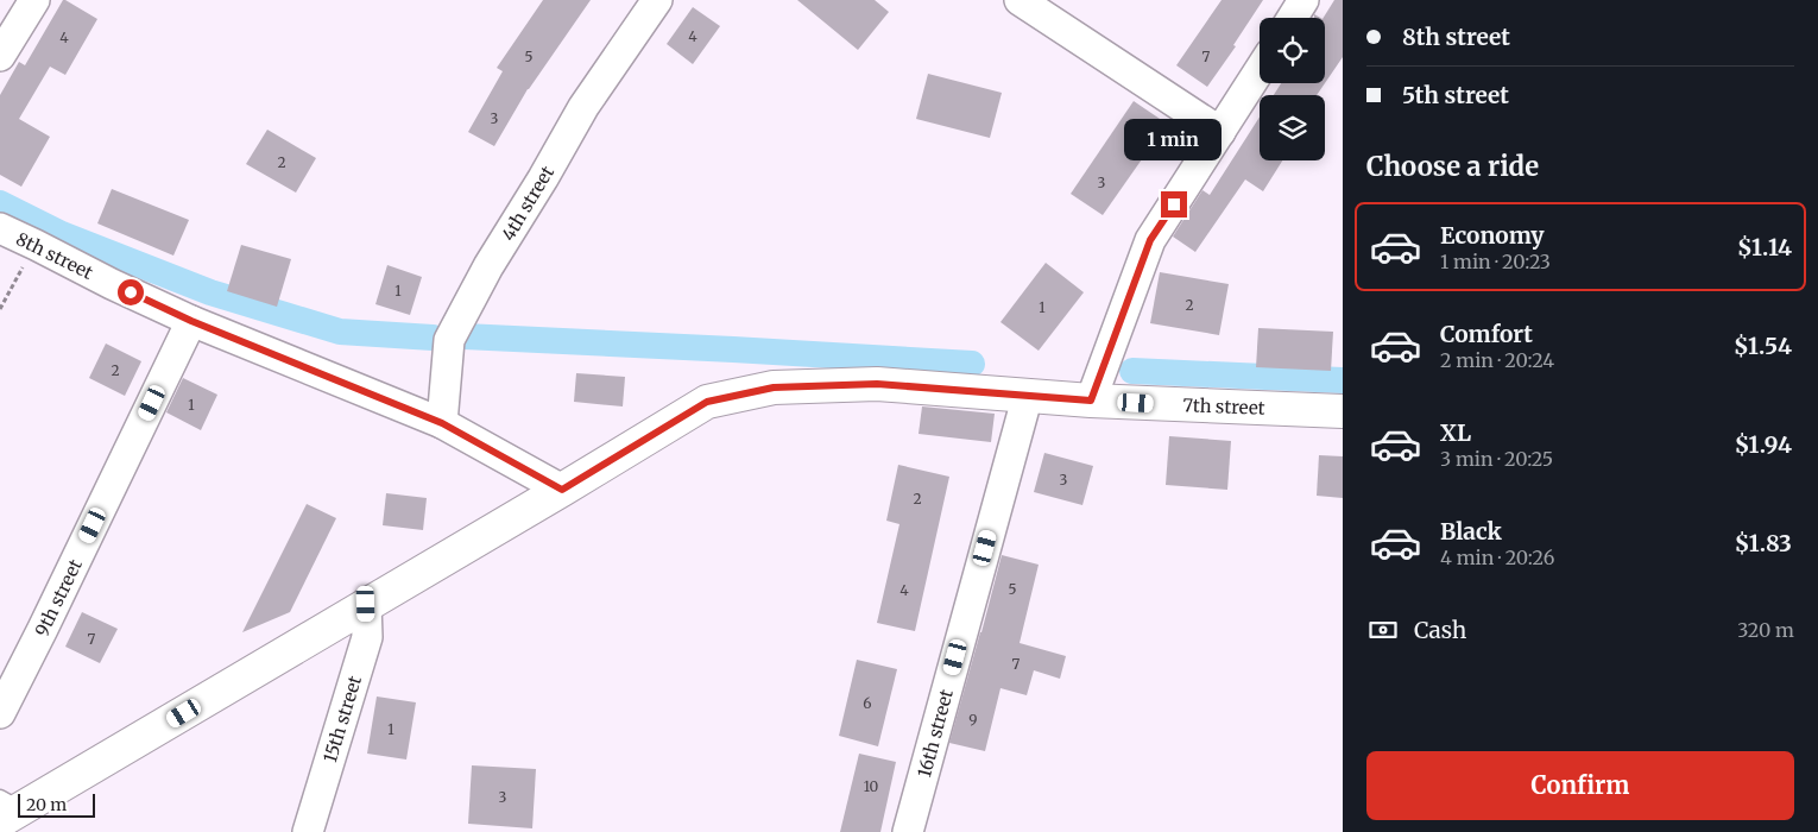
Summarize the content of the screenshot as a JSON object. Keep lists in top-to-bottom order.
{
  "streets": {
    "main road": ["7th street"],
    "street": [
      "4th street",
      "8th street",
      "9th street",
      "15th street",
      "16th street"
    ]
  },
  "crossings": [
    ["4th street", "8th street"],
    ["8th street", "7th street"],
    ["8th street", "9th street"],
    ["7th street", "15th street"],
    ["7th street", "16th street"]
  ],
  "house_numbers": [
    "4",
    "4",
    "5",
    "7",
    "3",
    "2",
    "3",
    "1",
    "2",
    "1",
    "2",
    "1",
    "3",
    "2",
    "5",
    "4",
    "7",
    "7",
    "6",
    "9",
    "1",
    "10",
    "3"
  ],
  "scale_bar": "20 m",
  "page": {
    "banner": ["8th street", "5th street"],
    "bubble": "1 min",
    "heading": "Choose a ride",
    "list": [
      {
        "name": "Economy",
        "note": "1 min · 20:23",
        "value": "$1.14"
      },
      {
        "name": "Comfort",
        "note": "2 min · 20:24",
        "value": "$1.54"
      },
      {
        "name": "XL",
        "note": "3 min · 20:25",
        "value": "$1.94"
      },
      {
        "name": "Black",
        "note": "4 min · 20:26",
        "value": "$1.83"
      }
    ],
    "pay": ["Cash", "320 m"],
    "buttons": "Confirm",
    "scale": "20 m"
  }
}
